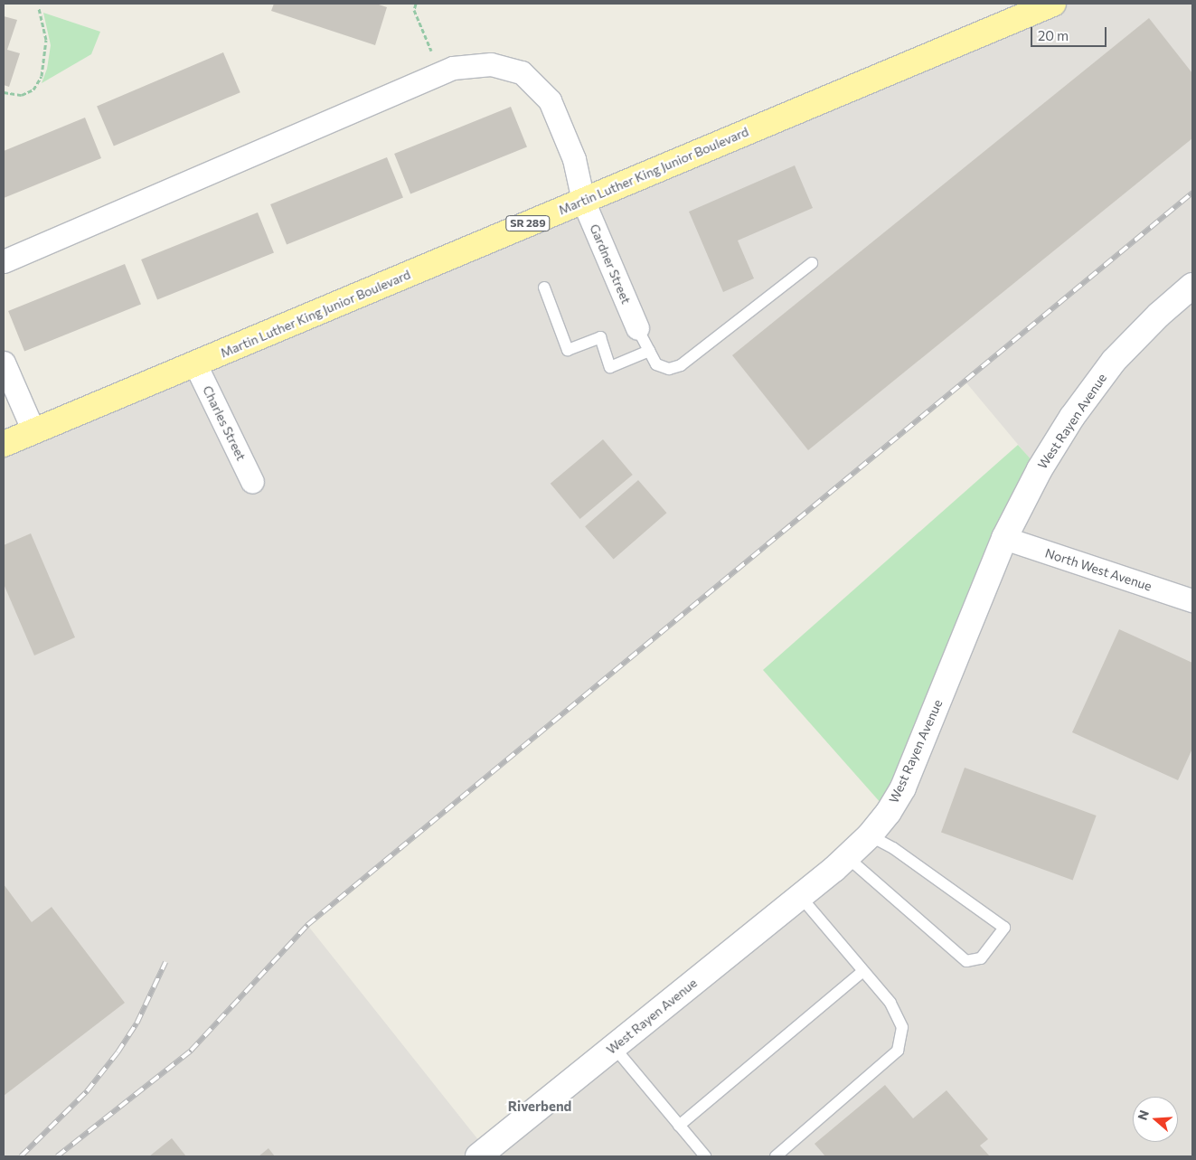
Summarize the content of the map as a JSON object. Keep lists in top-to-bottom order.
{
  "streets": {
    "main road": ["Martin Luther King Junior Boulevard", "SR 289"],
    "street": [
      "Gardner Street",
      "West Rayen Avenue",
      "Charles Street",
      "North West Avenue"
    ]
  },
  "crossings": [
    ["Martin Luther King Junior Boulevard", "Gardner Street"],
    ["Martin Luther King Junior Boulevard", "Charles Street"],
    ["West Rayen Avenue", "North West Avenue"]
  ],
  "districts": ["Riverbend"],
  "scale_bar": "20 m",
  "north": "left"
}
